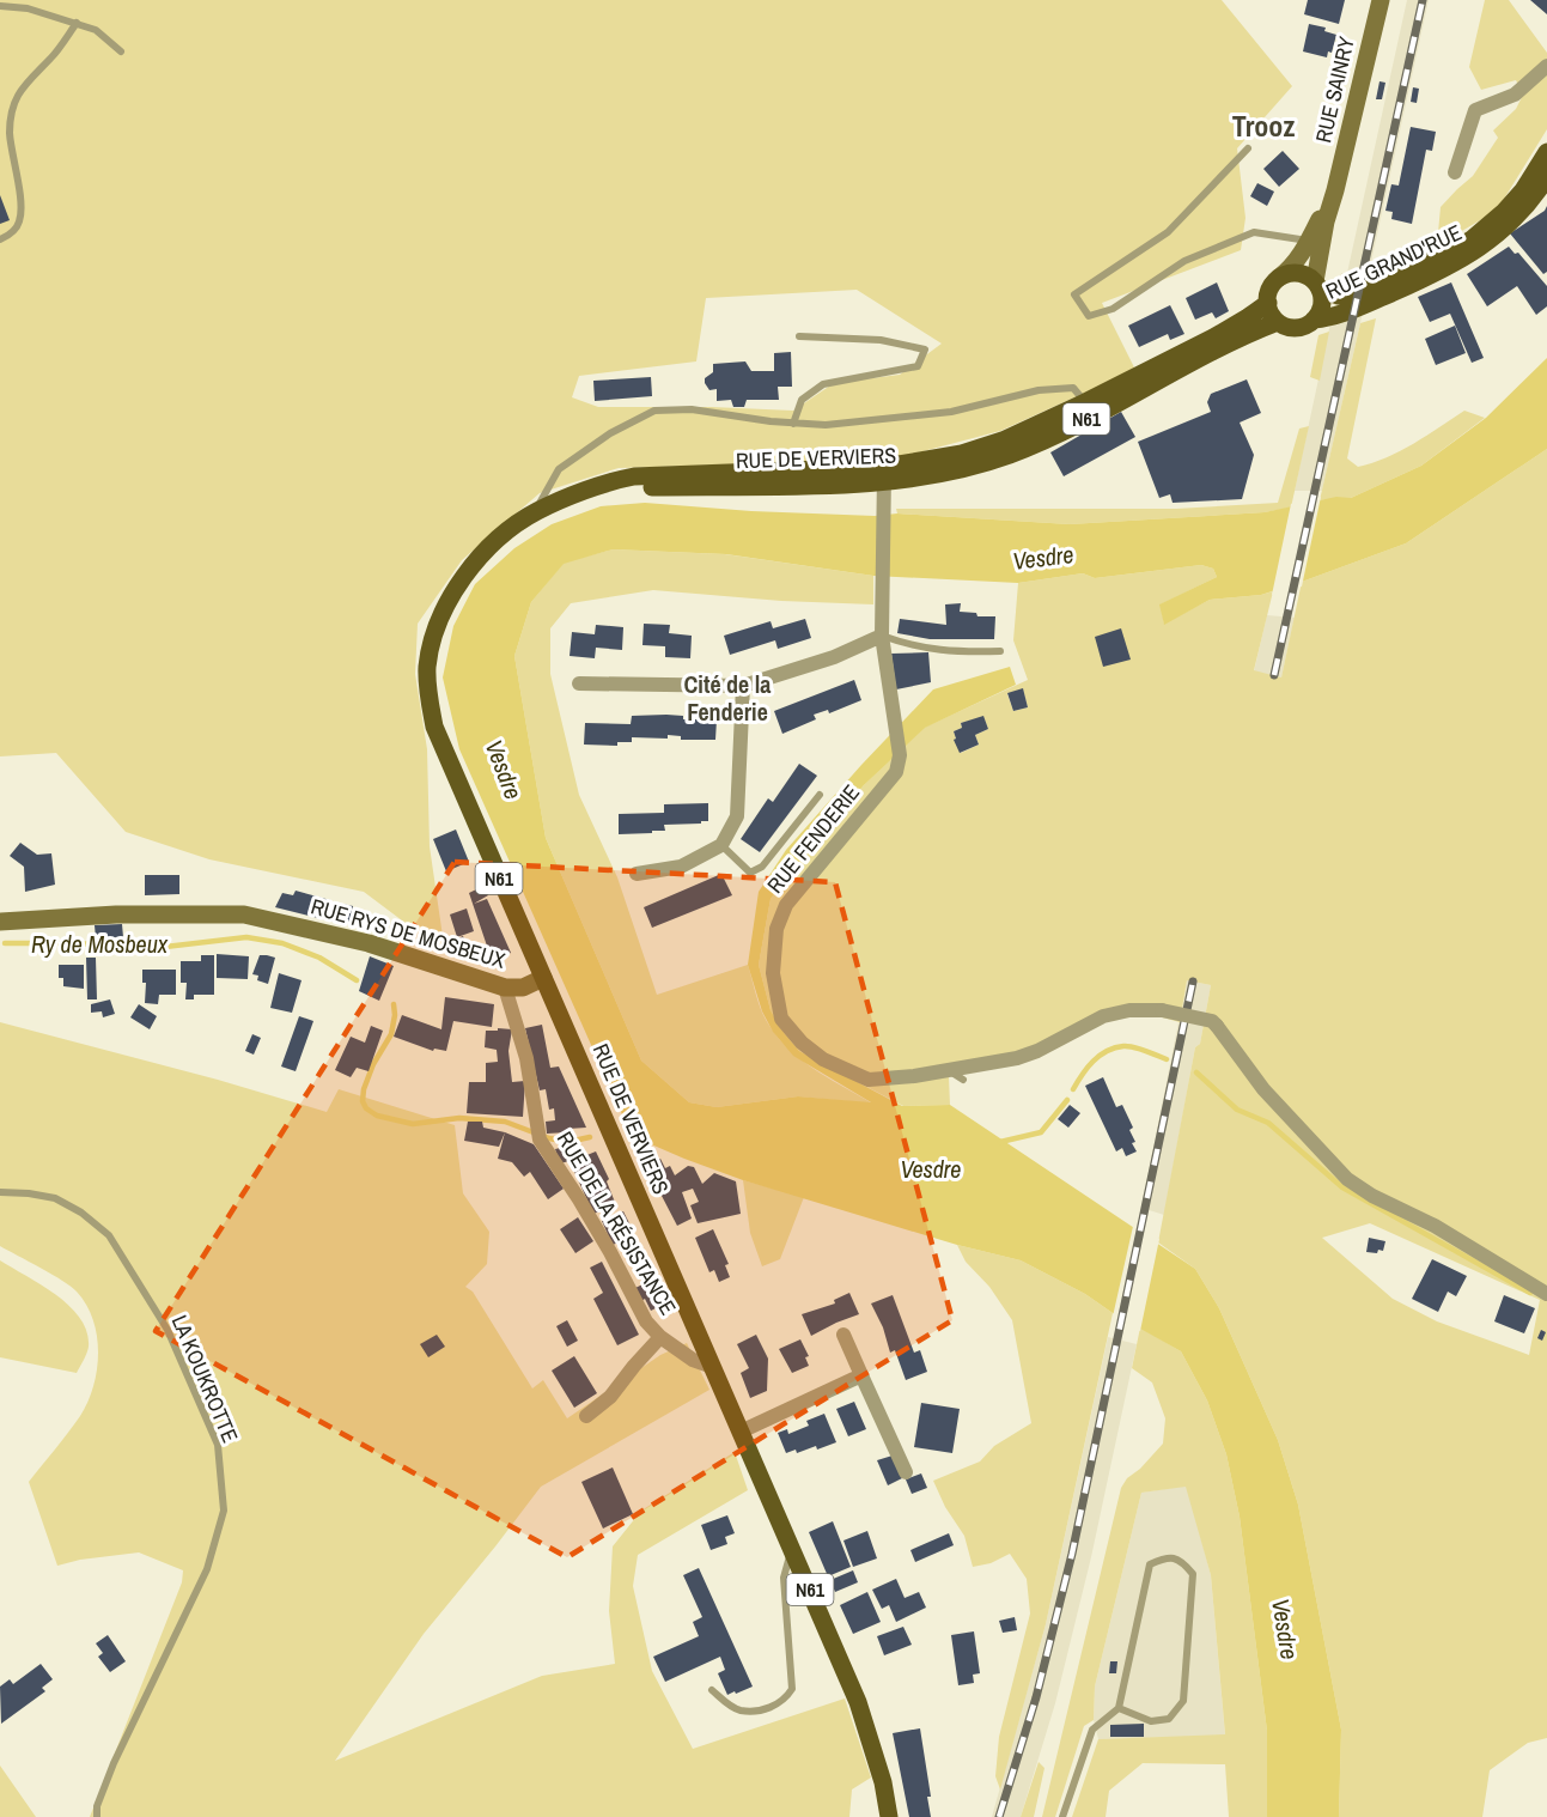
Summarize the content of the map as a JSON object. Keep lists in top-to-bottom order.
{
  "streets": {
    "main road": [
      "RUE SAINRY",
      "RUE GRAND'RUE",
      "N61",
      "RUE DE VERVIERS",
      "RUE RYS DE MOSBEUX"
    ],
    "street": ["RUE FENDERIE", "RUE DE LA RÉSISTANCE"],
    "lane": ["LA KOUKROTTE"]
  },
  "crossings": [
    ["RUE SAINRY", "RUE GRAND'RUE"],
    ["RUE SAINRY", "RUE DE VERVIERS"],
    ["RUE GRAND'RUE", "RUE DE VERVIERS"],
    ["RUE DE VERVIERS", "RUE FENDERIE"],
    ["RUE DE VERVIERS", "RUE RYS DE MOSBEUX"],
    ["RUE DE VERVIERS", "RUE DE LA RÉSISTANCE"],
    ["RUE RYS DE MOSBEUX", "RUE DE LA RÉSISTANCE"]
  ],
  "districts": ["Trooz", "Cité de la Fenderie"],
  "water": ["Vesdre", "Ry de Mosbeux"]
}
